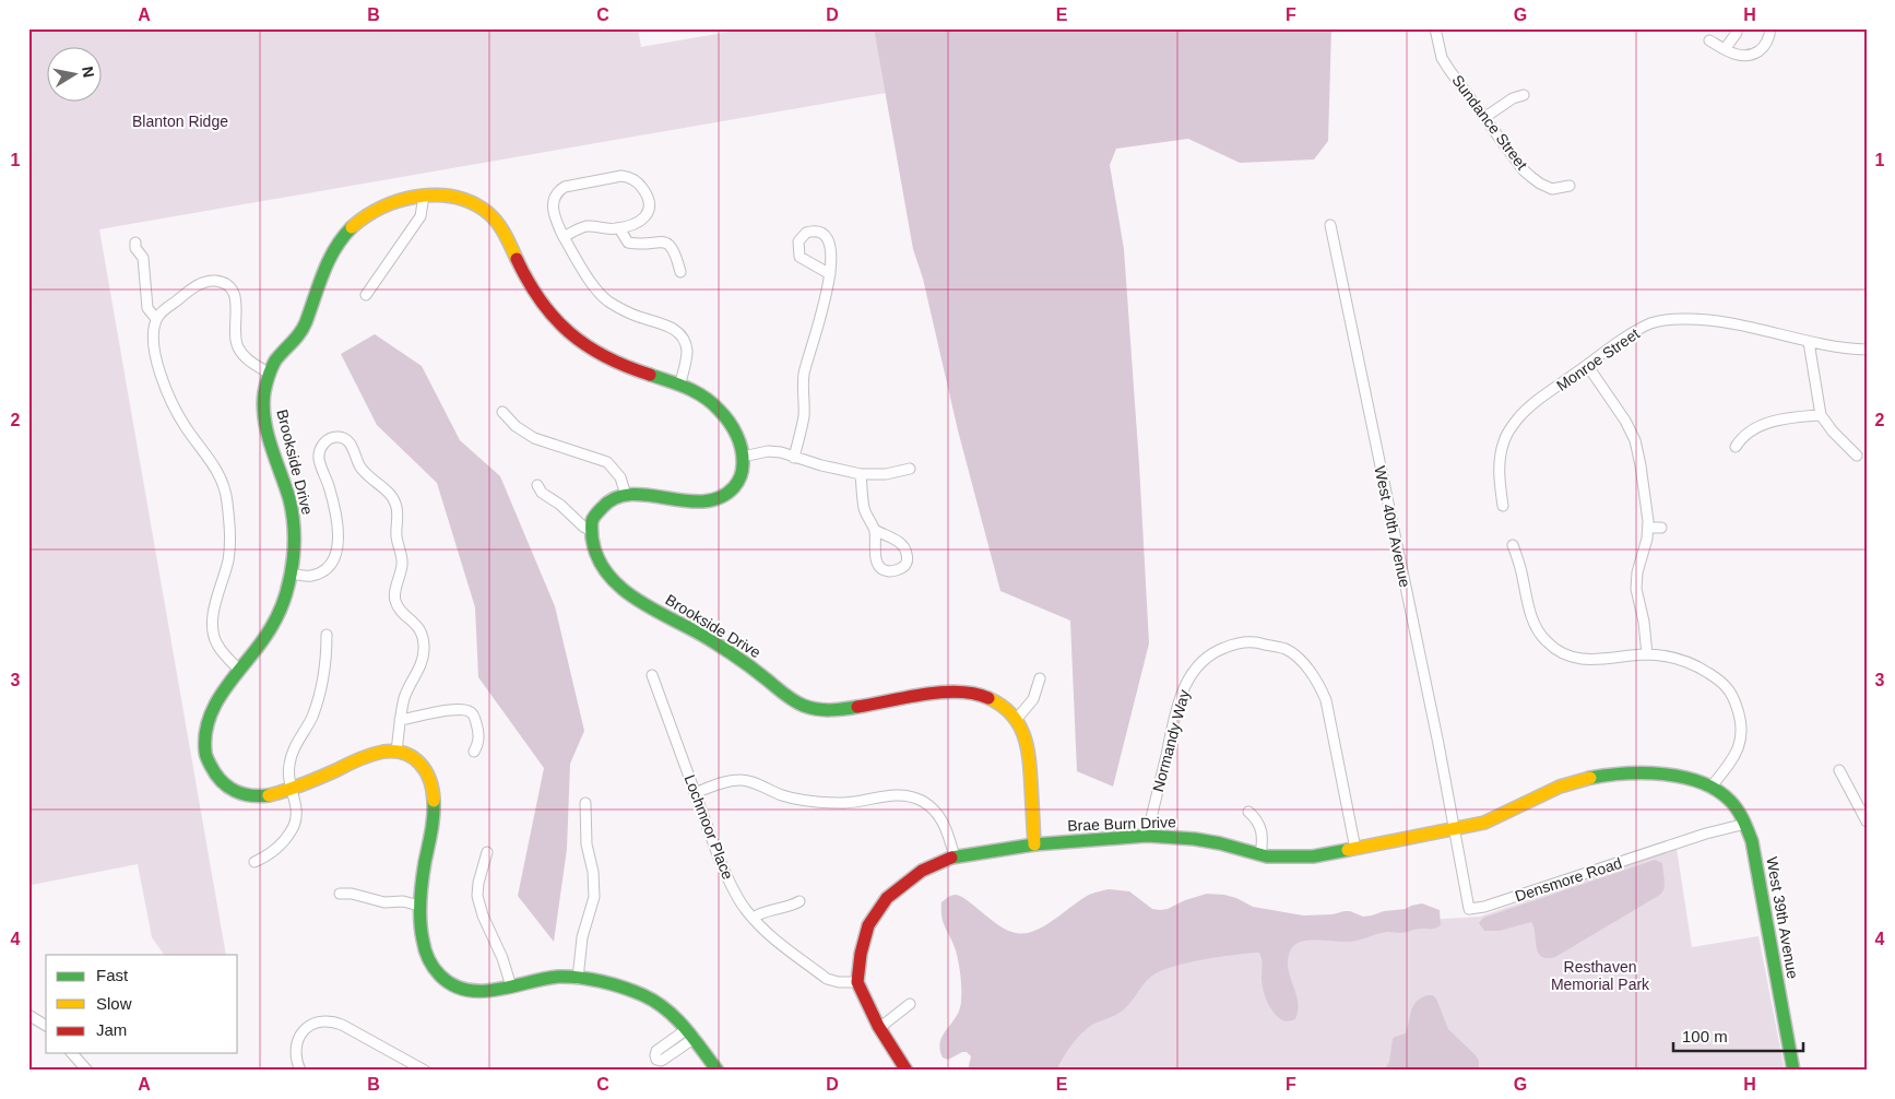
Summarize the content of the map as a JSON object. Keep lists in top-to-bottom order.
{
  "streets": {
    "street": [
      "Sundance Street",
      "Monroe Street",
      "Brookside Drive",
      "West 40th Avenue",
      "Normandy Way",
      "Brae Burn Drive",
      "Lochmoor Place",
      "Densmore Road",
      "West 39th Avenue"
    ]
  },
  "crossings": [
    ["Brookside Drive", "Brae Burn Drive"],
    ["West 40th Avenue", "Brae Burn Drive"],
    ["West 40th Avenue", "Densmore Road"],
    ["Normandy Way", "Brae Burn Drive"],
    ["Brae Burn Drive", "Lochmoor Place"],
    ["Brae Burn Drive", "Densmore Road"],
    ["Brae Burn Drive", "West 39th Avenue"],
    ["Densmore Road", "West 39th Avenue"]
  ],
  "parks": ["Blanton Ridge", "Resthaven Memorial Park"],
  "legend": ["Fast", "Slow", "Jam"],
  "scale_bar": "100 m",
  "north": "right",
  "grid": {
    "columns": [
      "A",
      "B",
      "C",
      "D",
      "E",
      "F",
      "G",
      "H"
    ],
    "rows": [
      "1",
      "2",
      "3",
      "4"
    ]
  }
}
